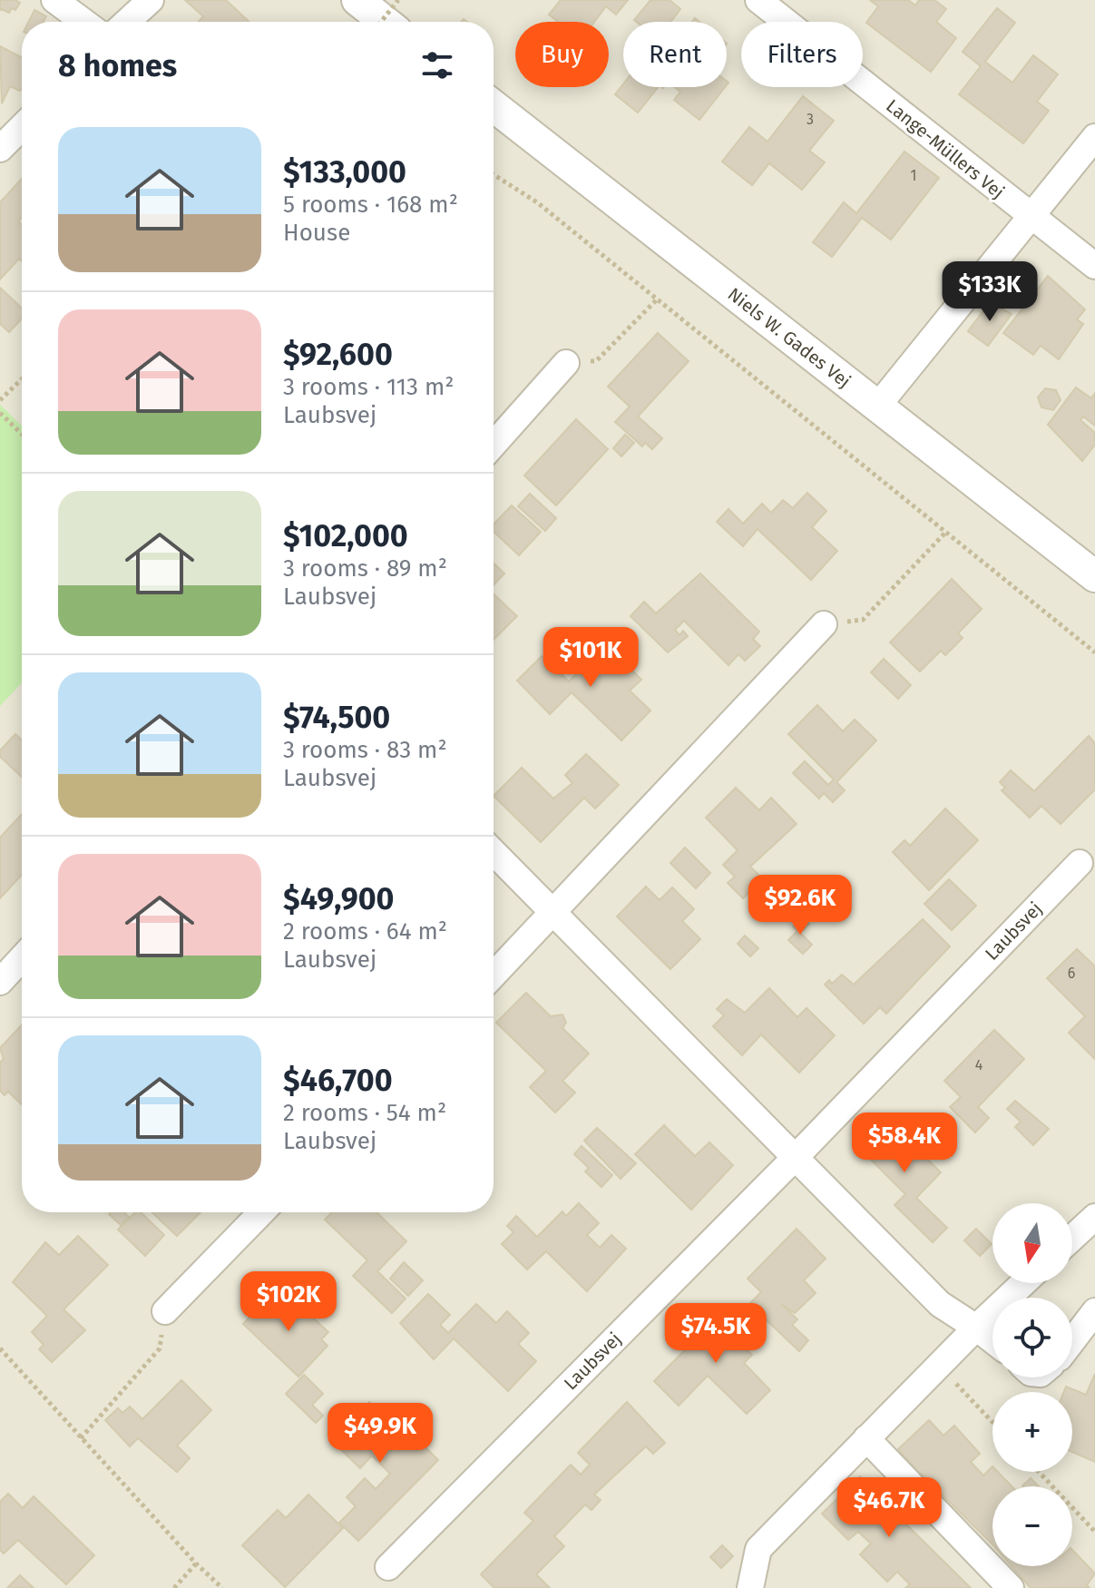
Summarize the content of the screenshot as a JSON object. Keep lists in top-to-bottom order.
{
  "streets": {
    "street": ["Lange-Müllers Vej", "Niels W. Gades Vej", "Laubsvej"]
  },
  "house_numbers": [
    "3",
    "1",
    "6",
    "4"
  ],
  "north": "bottom",
  "page": {
    "chip": ["Buy", "Rent", "Filters"],
    "heading": "8 homes",
    "list": [
      {
        "name": "$133,000",
        "note": "5 rooms · 168 m² · House"
      },
      {
        "name": "$92,600",
        "note": "3 rooms · 113 m² · Laubsvej"
      },
      {
        "name": "$102,000",
        "note": "3 rooms · 89 m² · Laubsvej"
      },
      {
        "name": "$74,500",
        "note": "3 rooms · 83 m² · Laubsvej"
      },
      {
        "name": "$49,900",
        "note": "2 rooms · 64 m² · Laubsvej"
      },
      {
        "name": "$46,700",
        "note": "2 rooms · 54 m² · Laubsvej"
      }
    ],
    "price": [
      "$133K",
      "$101K",
      "$92.6K",
      "$58.4K",
      "$102K",
      "$74.5K",
      "$49.9K",
      "$46.7K"
    ],
    "map_buttons": ["+", "−"]
  }
}
